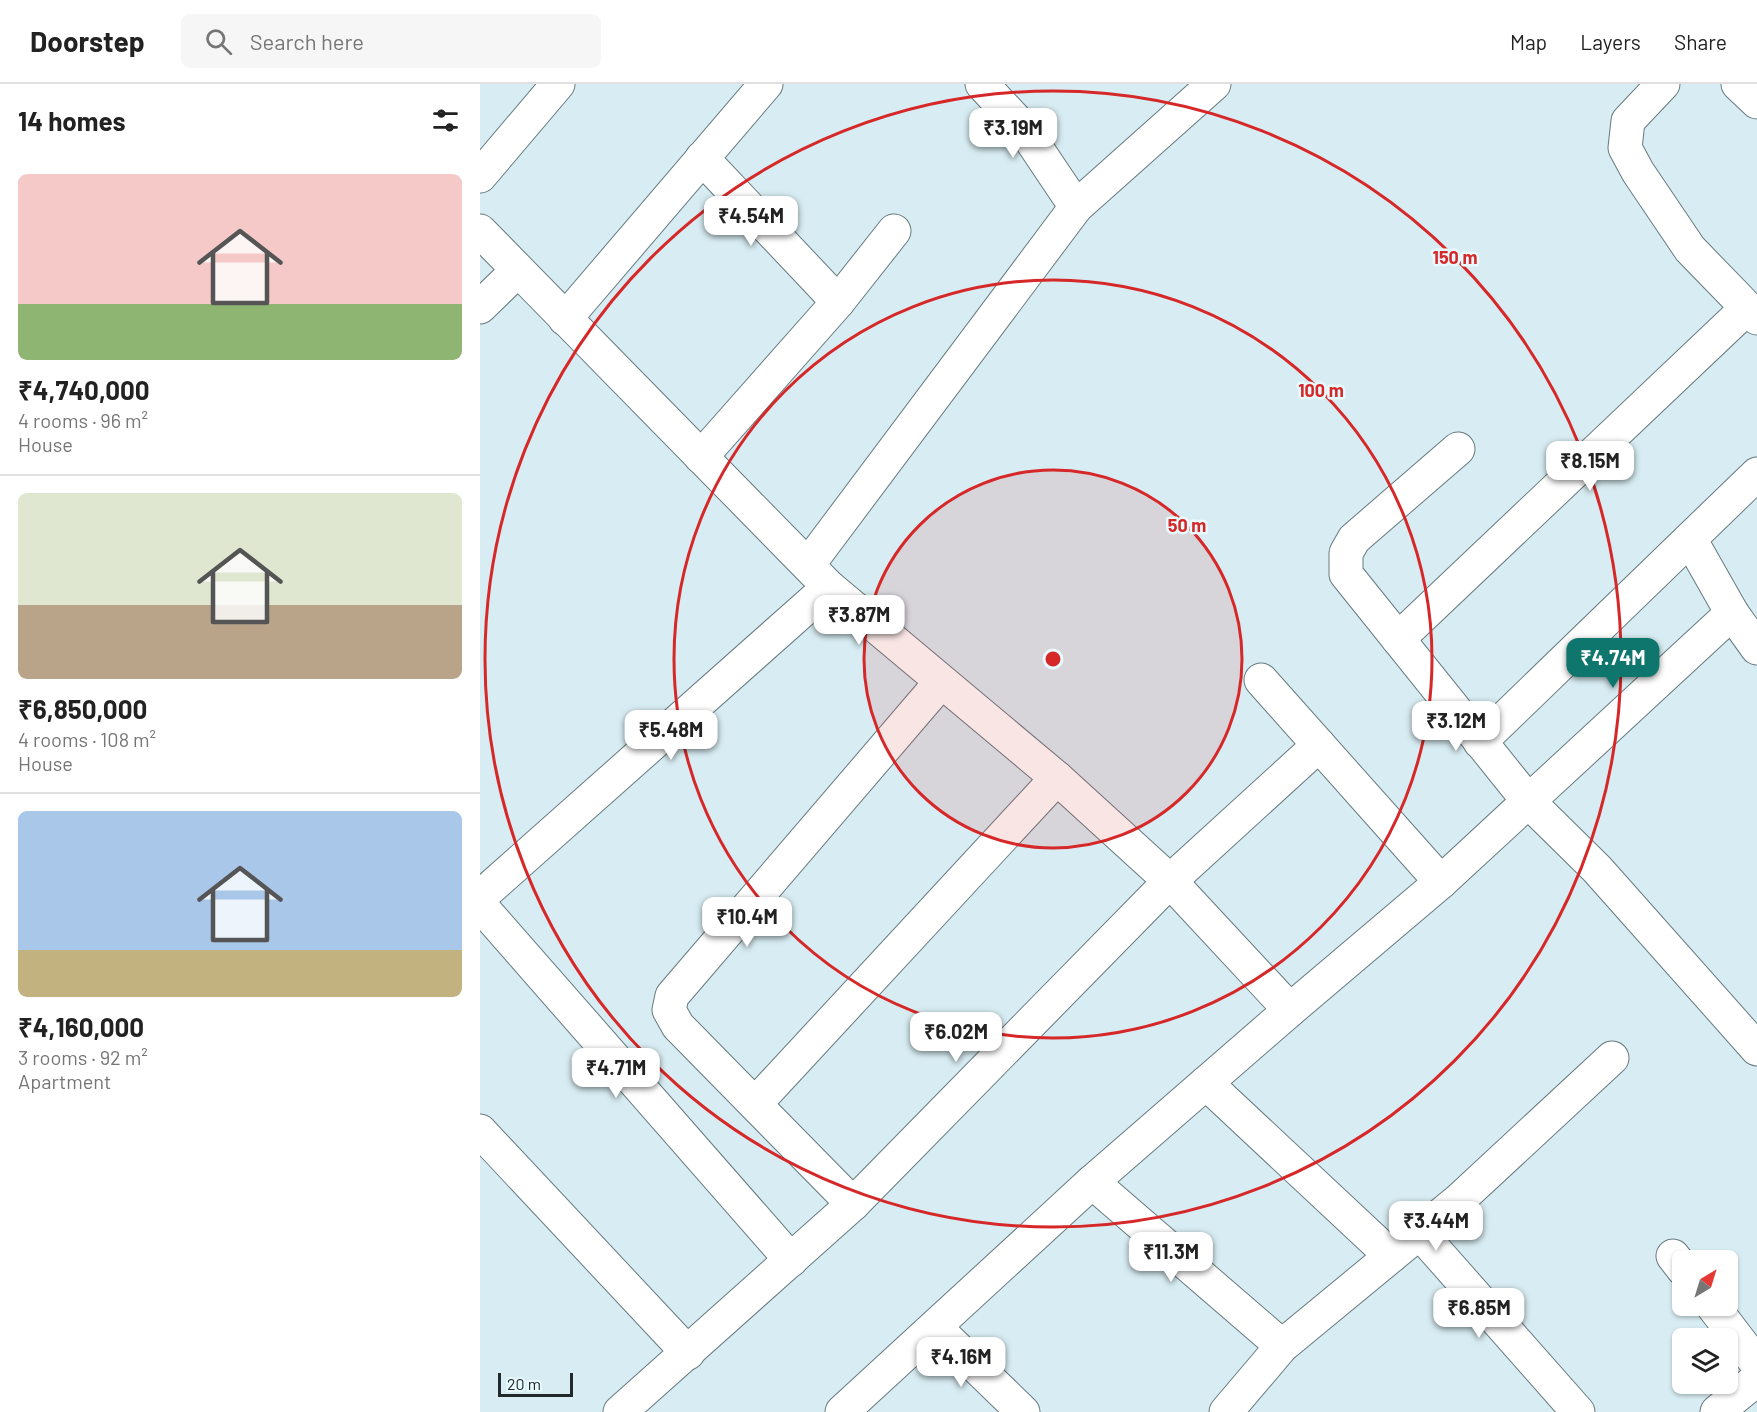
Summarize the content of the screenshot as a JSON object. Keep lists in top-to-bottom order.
{
  "scale_bar": "20 m",
  "north": "top right",
  "page": {
    "header": "Doorstep",
    "search": "Search here",
    "nav": ["Map", "Layers", "Share"],
    "heading": "14 homes",
    "price": [
      "₹3.19M",
      "₹4.54M",
      "₹8.15M",
      "₹3.87M",
      "₹4.74M",
      "₹3.12M",
      "₹5.48M",
      "₹10.4M",
      "₹6.02M",
      "₹4.71M",
      "₹3.44M",
      "₹11.3M",
      "₹6.85M",
      "₹4.16M"
    ],
    "list": [
      {
        "name": "₹4,740,000",
        "note": "4 rooms · 96 m² · House"
      },
      {
        "name": "₹6,850,000",
        "note": "4 rooms · 108 m² · House"
      },
      {
        "name": "₹4,160,000",
        "note": "3 rooms · 92 m² · Apartment"
      }
    ],
    "scale": "20 m"
  },
  "rings": ["150 m", "100 m", "50 m"]
}
